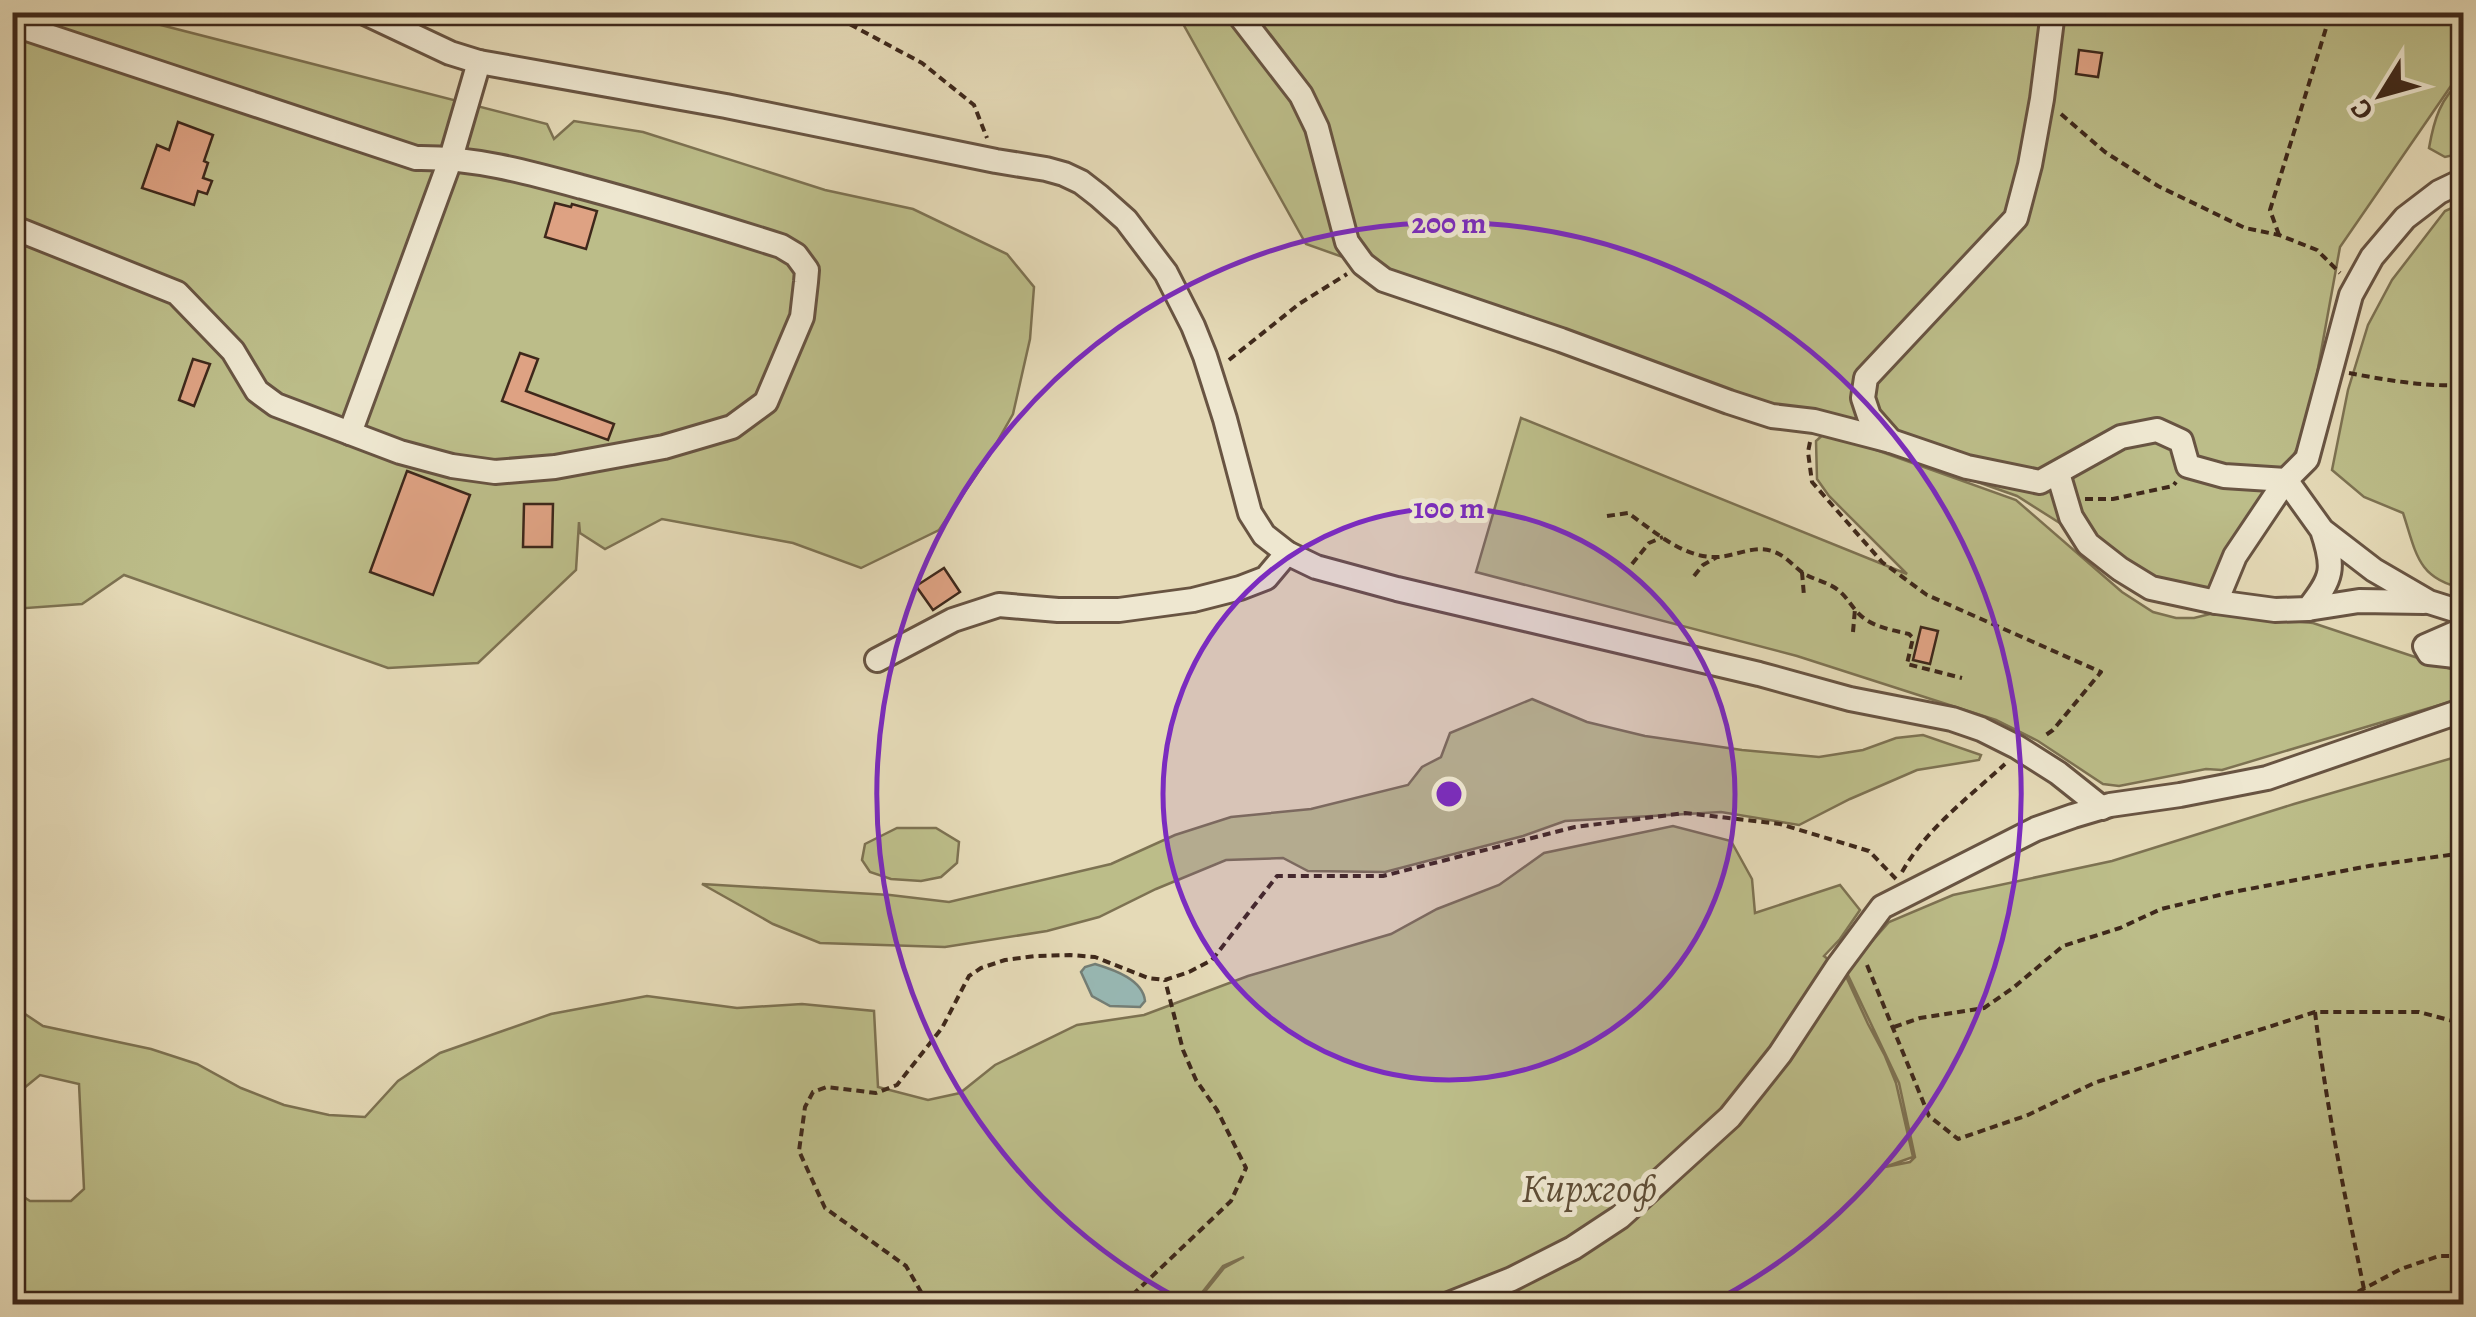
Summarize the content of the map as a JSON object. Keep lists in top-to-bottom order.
{
  "parks": ["Кирхгоф"],
  "north": "bottom left",
  "rings": ["200 m", "100 m"]
}
